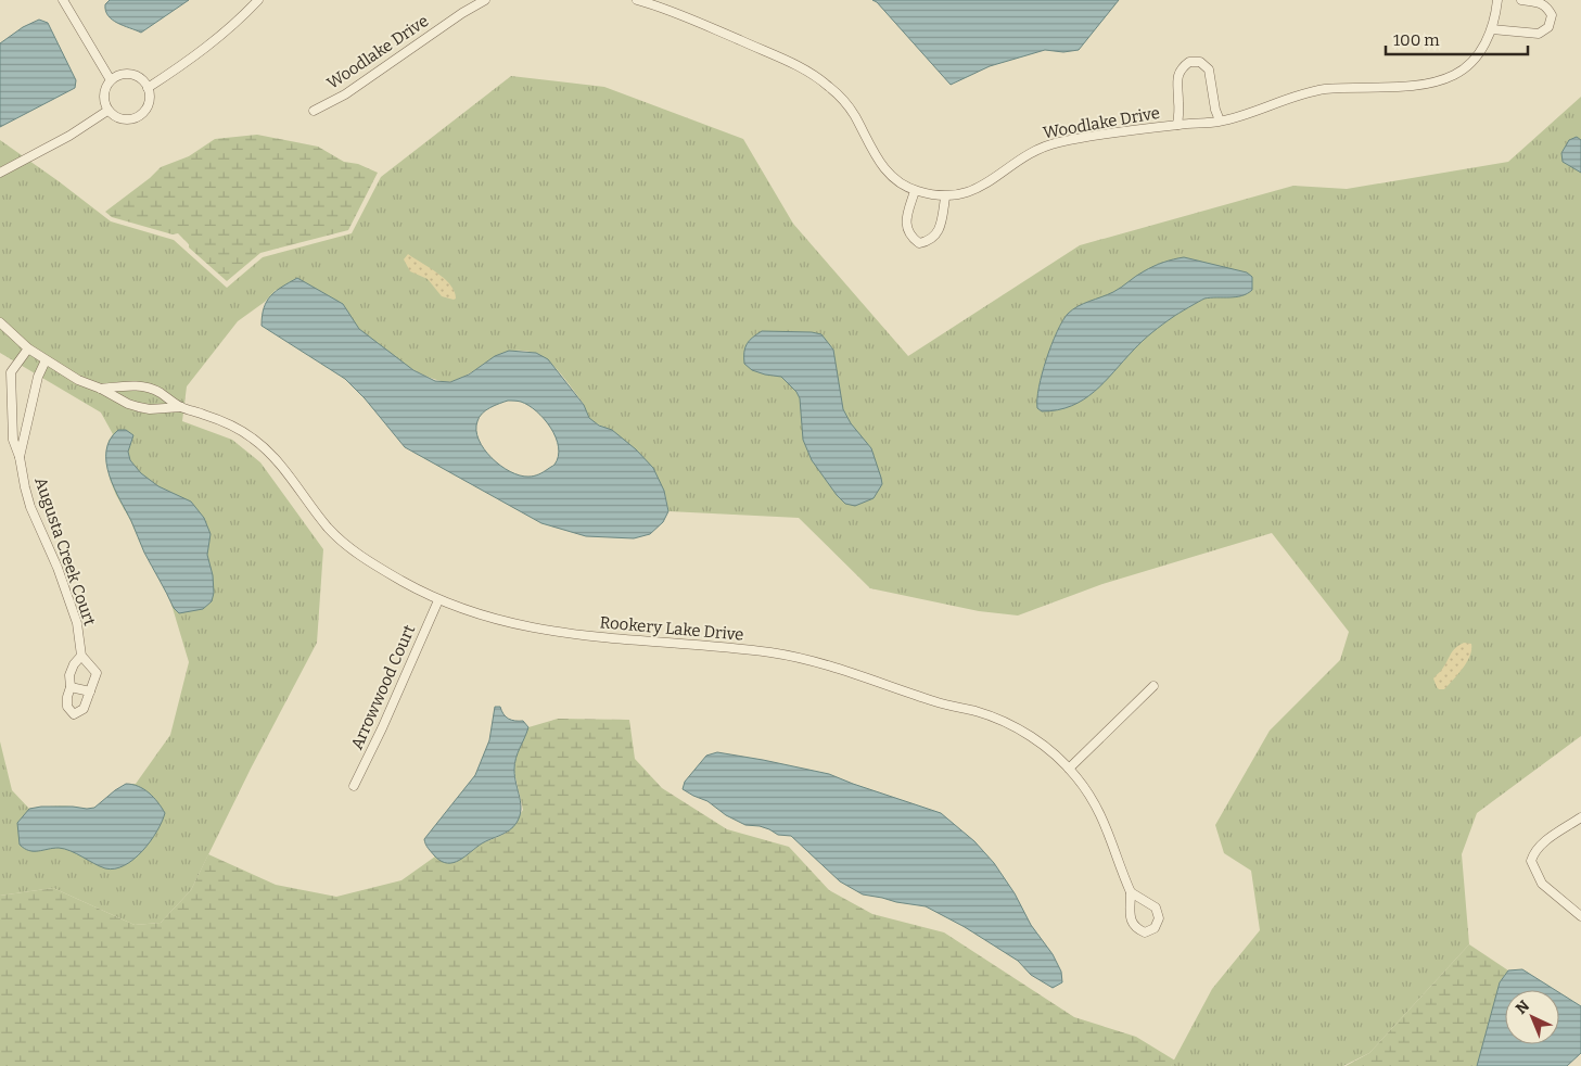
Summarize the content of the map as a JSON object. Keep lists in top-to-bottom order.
{
  "streets": {
    "street": [
      "Woodlake Drive",
      "Augusta Creek Court",
      "Rookery Lake Drive",
      "Arrowwood Court"
    ]
  },
  "crossings": [
    ["Augusta Creek Court", "Rookery Lake Drive"],
    ["Rookery Lake Drive", "Arrowwood Court"]
  ],
  "scale_bar": "100 m",
  "north": "top left"
}
